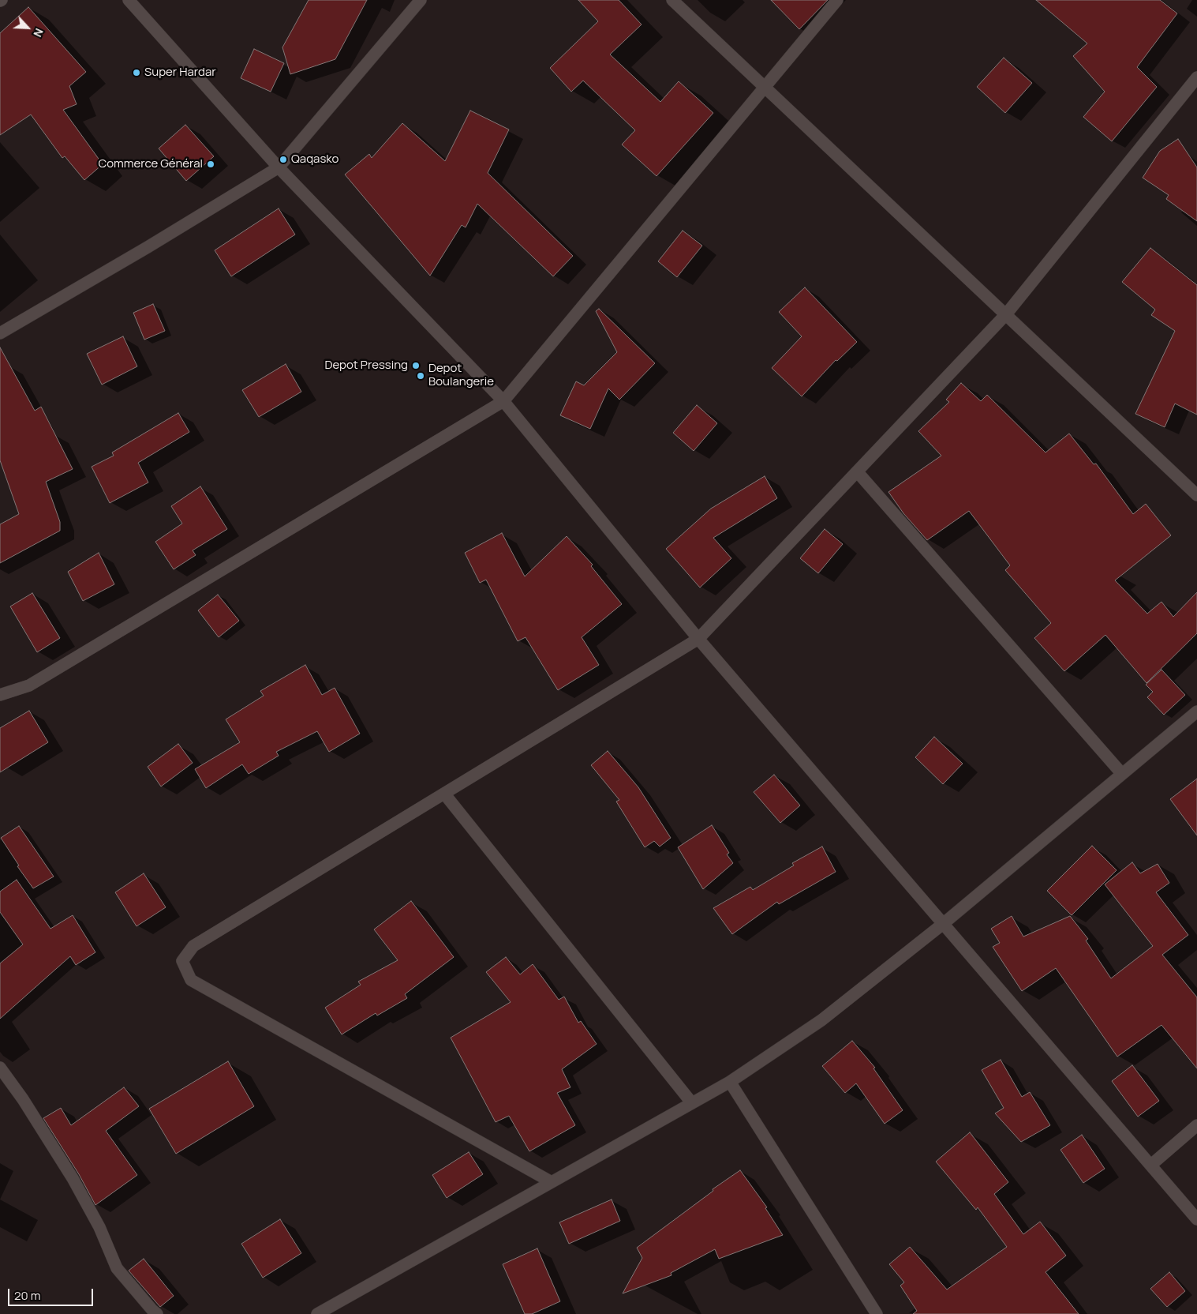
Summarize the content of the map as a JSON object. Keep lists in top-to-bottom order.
{
  "places": [
    "Super Hardar",
    "Qaqasko",
    "Commerce Général",
    "Depot Pressing",
    "Depot Boulangerie"
  ],
  "scale_bar": "20 m",
  "north": "bottom right"
}
